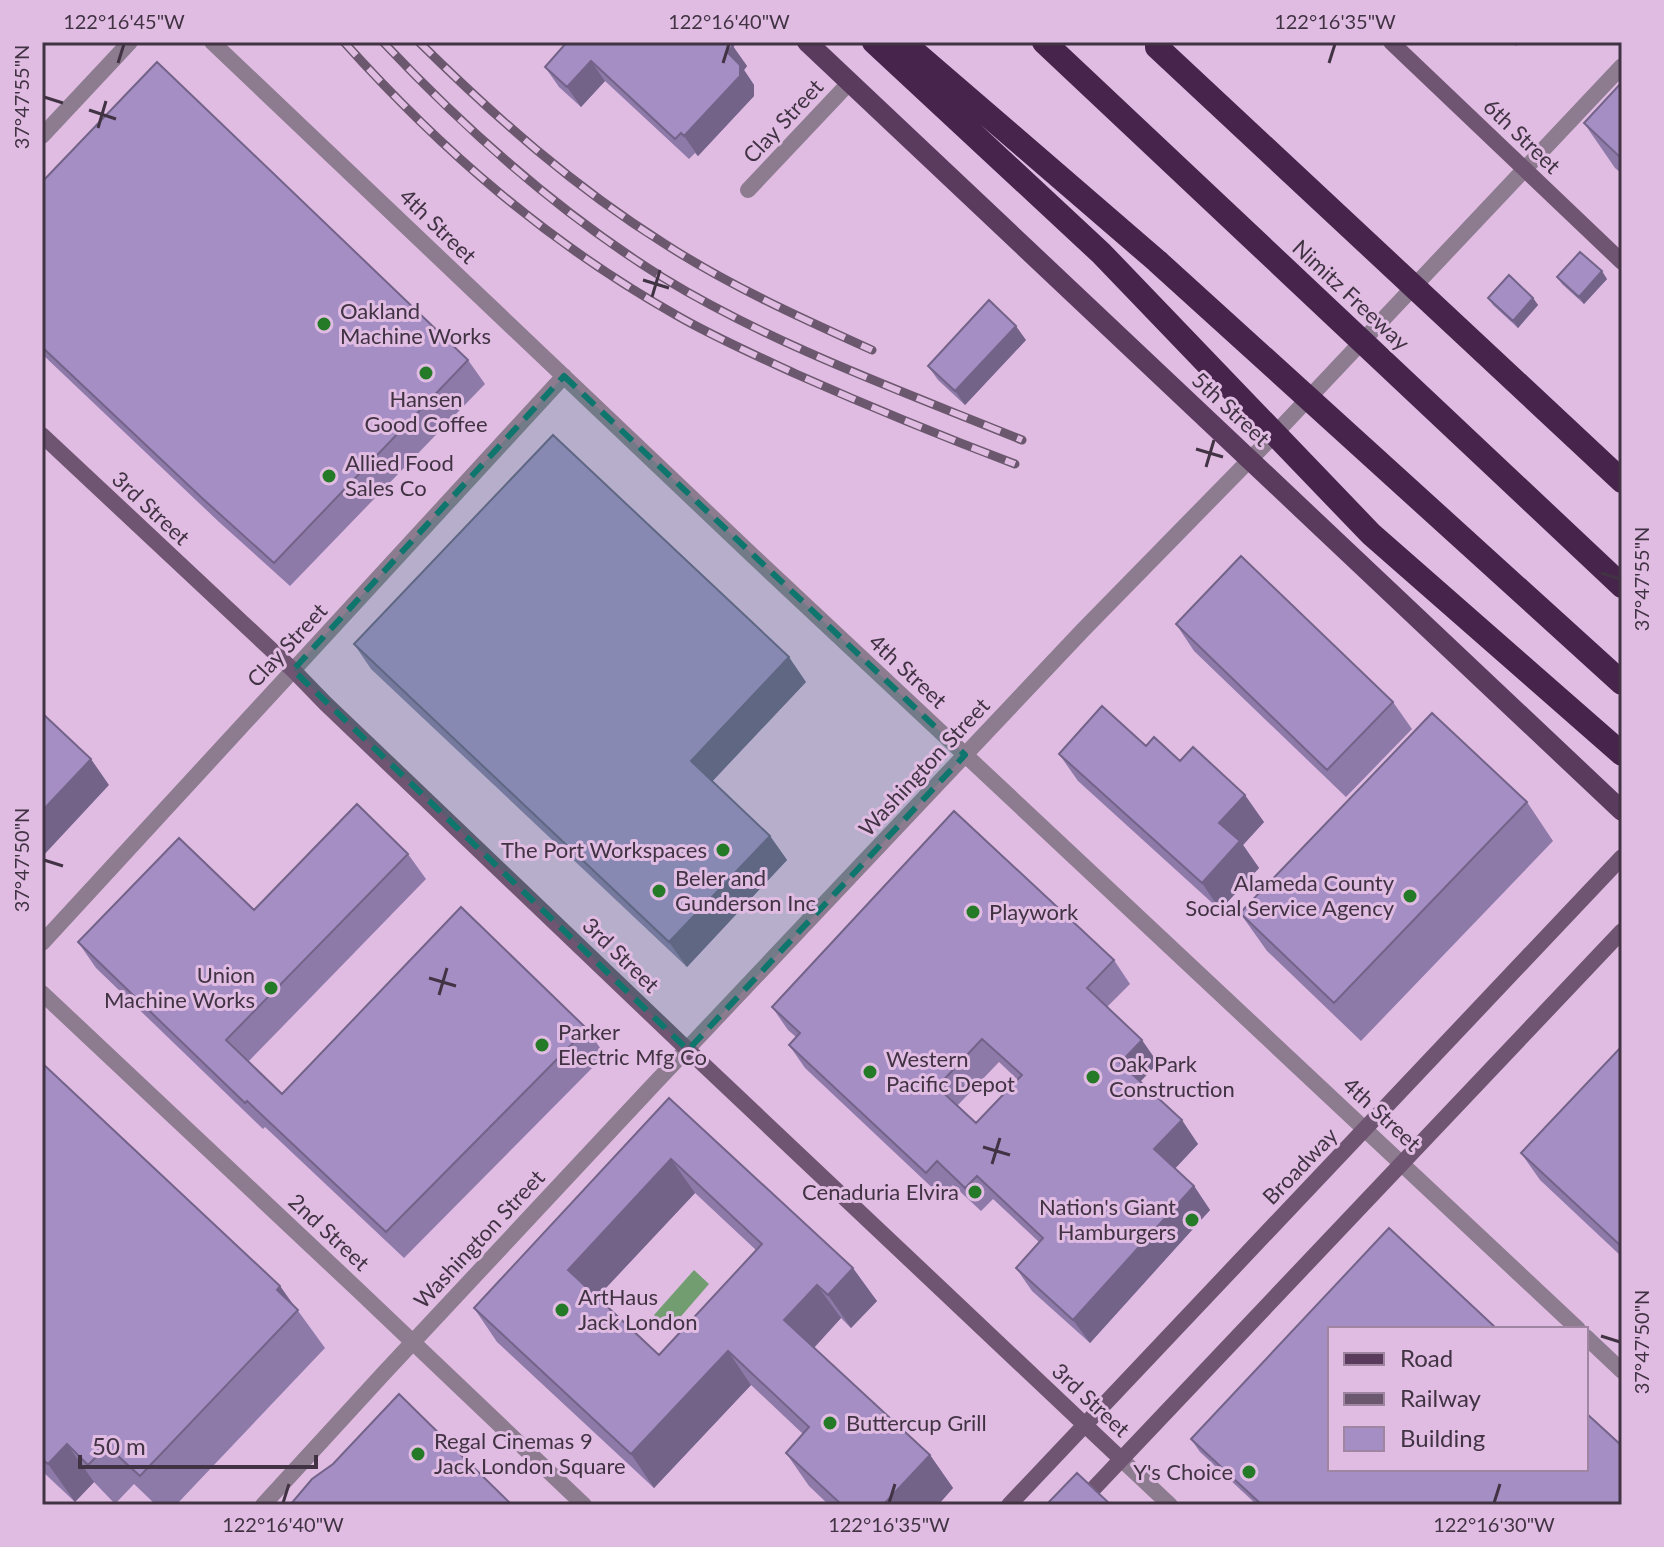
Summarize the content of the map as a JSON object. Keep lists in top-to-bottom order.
{
  "streets": {
    "highway": ["Nimitz Freeway"],
    "main road": ["5th Street"],
    "street": [
      "Clay Street",
      "6th Street",
      "4th Street",
      "3rd Street",
      "Washington Street",
      "Broadway",
      "2nd Street"
    ]
  },
  "crossings": [
    ["Clay Street", "4th Street"],
    ["Clay Street", "5th Street"],
    ["Clay Street", "3rd Street"],
    ["6th Street", "Washington Street"],
    ["4th Street", "Washington Street"],
    ["4th Street", "Broadway"],
    ["5th Street", "Washington Street"],
    ["3rd Street", "Washington Street"],
    ["3rd Street", "Broadway"],
    ["Washington Street", "2nd Street"]
  ],
  "places": [
    "Oakland Machine Works",
    "Hansen Good Coffee",
    "Allied Food Sales Co",
    "The Port Workspaces",
    "Beler and Gunderson Inc",
    "Alameda County Social Service Agency",
    "Playwork",
    "Union Machine Works",
    "Parker Electric Mfg Co",
    "Western Pacific Depot",
    "Oak Park Construction",
    "Cenaduria Elvira",
    "Nation's Giant Hamburgers",
    "ArtHaus Jack London",
    "Buttercup Grill",
    "Regal Cinemas 9 Jack London Square",
    "Y's Choice"
  ],
  "legend": ["Road", "Railway", "Building"],
  "scale_bar": "50 m",
  "coordinates": [
    "122°16'45\"W",
    "122°16'40\"W",
    "122°16'35\"W",
    "37°47'55\"N",
    "37°47'50\"N",
    "122°16'30\"W"
  ]
}
